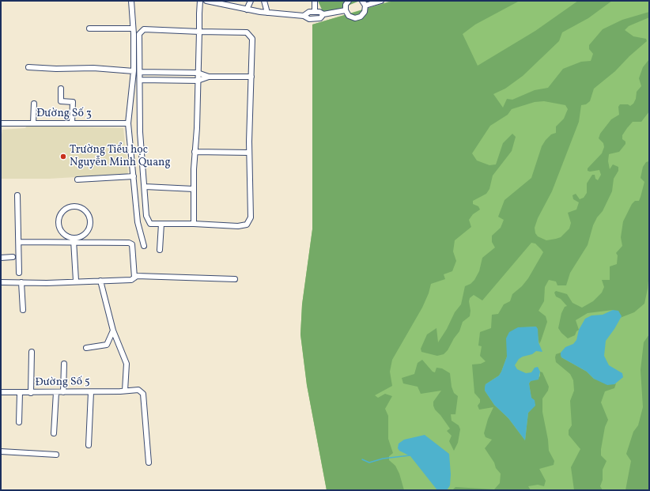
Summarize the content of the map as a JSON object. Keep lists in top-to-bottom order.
{
  "streets": {
    "street": ["Đường Số 3", "Đường Số 5"]
  },
  "places": ["Trường Tiểu học Nguyễn Minh Quang"]
}
